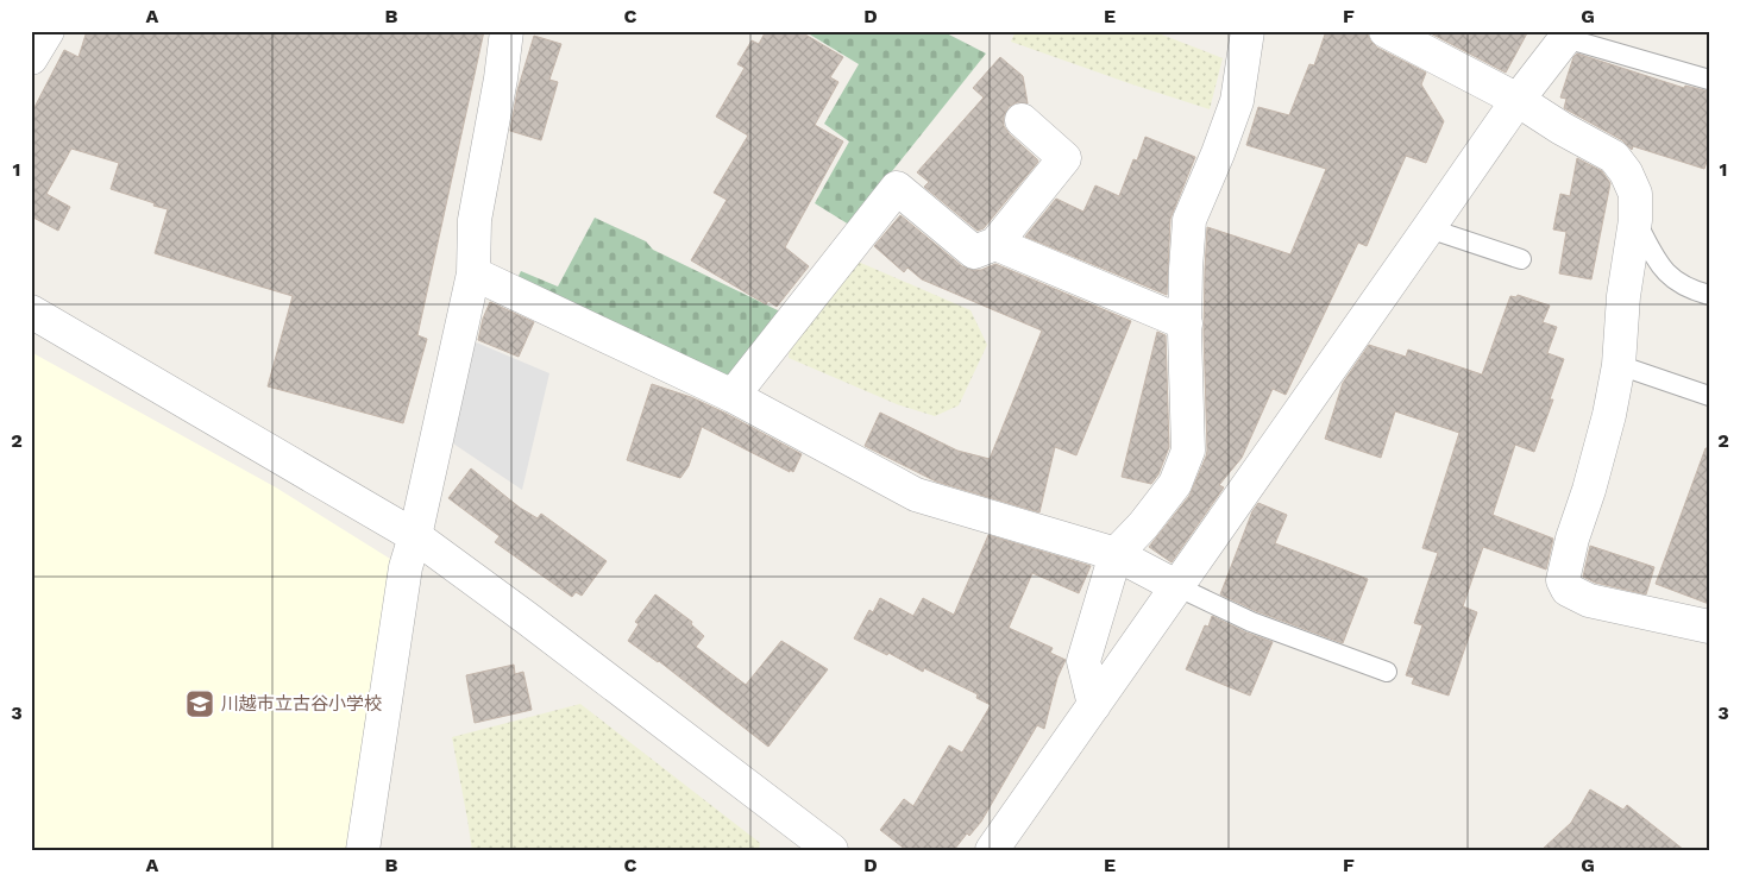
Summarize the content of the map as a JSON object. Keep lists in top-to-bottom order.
{
  "places": {
    "school or university": ["川越市立古谷小学校"]
  },
  "grid": {
    "columns": [
      "A",
      "B",
      "C",
      "D",
      "E",
      "F",
      "G"
    ],
    "rows": ["1", "2", "3"]
  }
}
